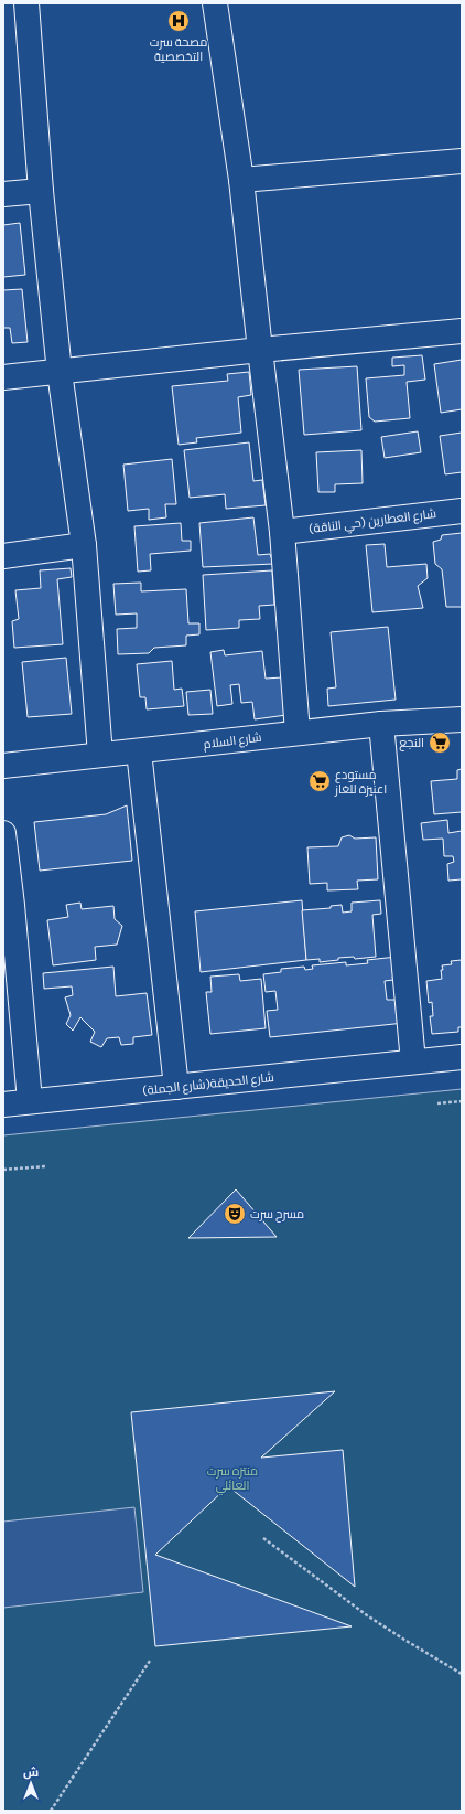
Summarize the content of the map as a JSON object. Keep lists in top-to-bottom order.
{
  "streets": {
    "street": ["شارع العطارين (حي الناقة)", "شارع السلام", "شارع الحديقة(شارع الجملة)"]
  },
  "parks": ["منتزه سرت العائلي"],
  "places": {
    "hospital": ["مصحة سرت التخصصية"],
    "supermarket": ["النجع", "مستودع اعنيزة للغاز"],
    "theatre": ["مسرح سرت"]
  },
  "north": "top"
}
